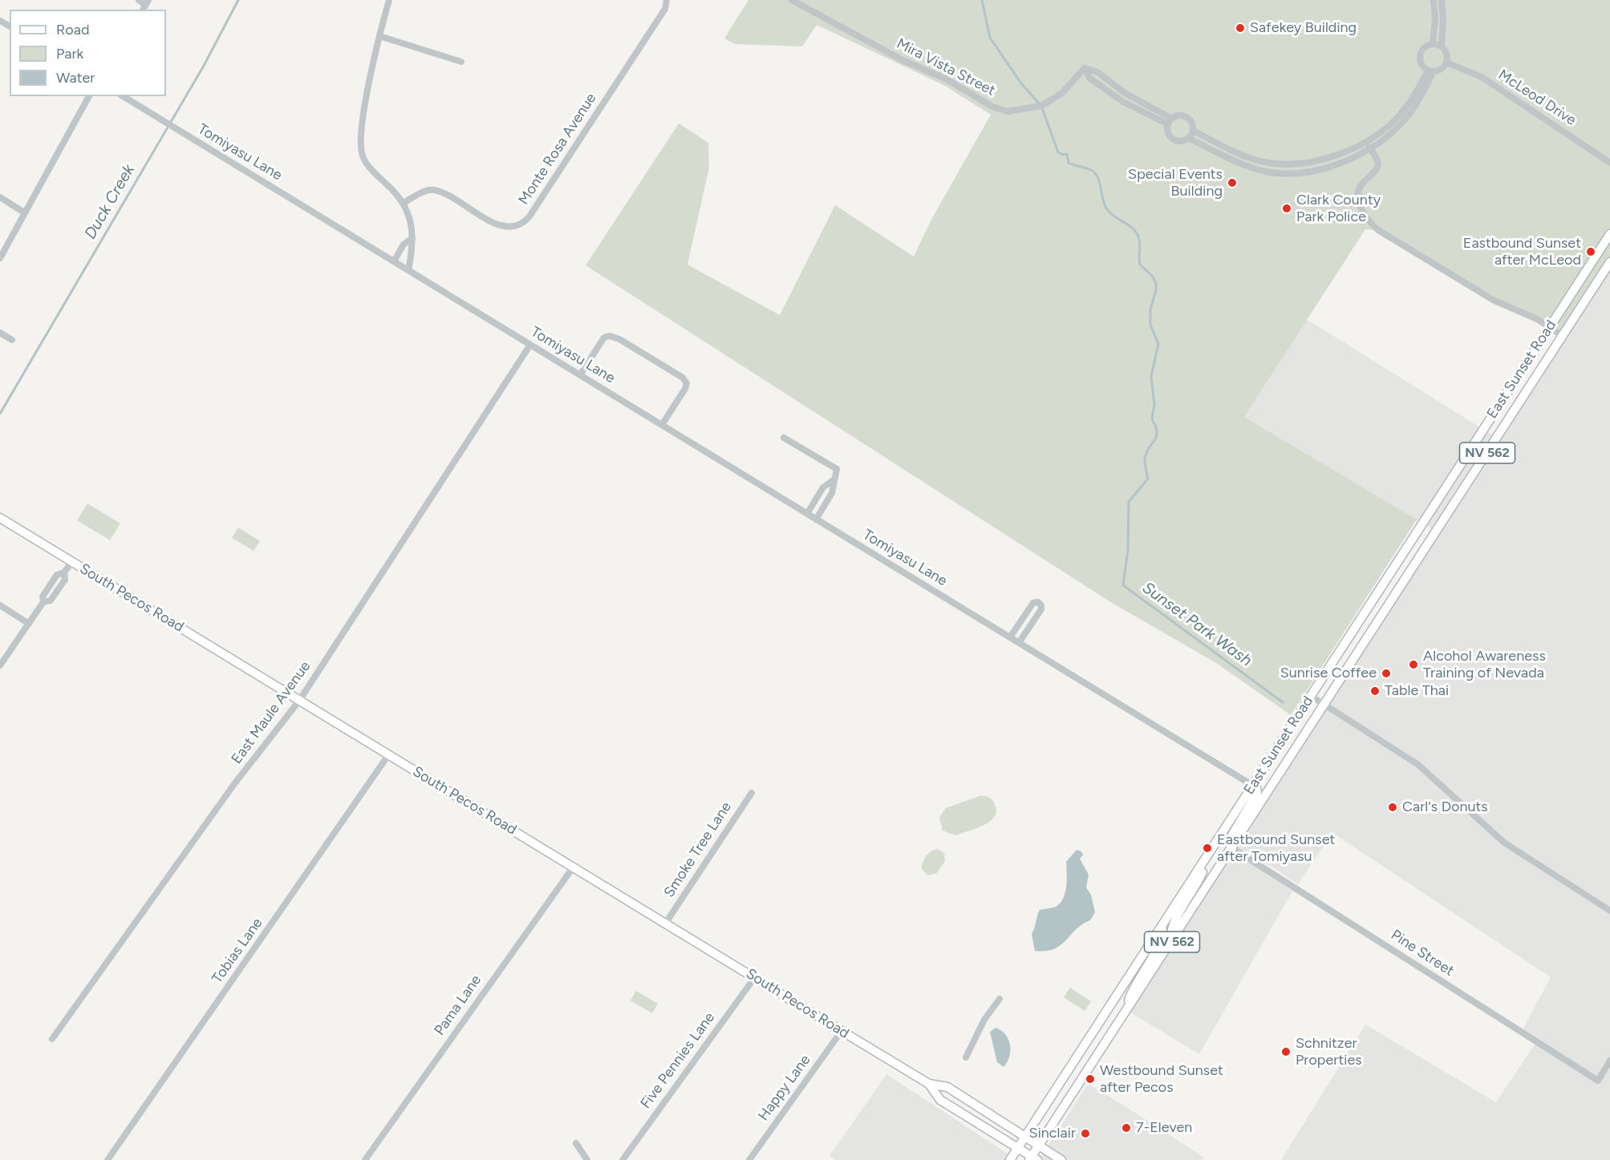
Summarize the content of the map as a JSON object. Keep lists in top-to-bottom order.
{
  "streets": {
    "main road": ["East Sunset Road", "NV 562", "South Pecos Road"],
    "street": [
      "Mira Vista Street",
      "McLeod Drive",
      "Monte Rosa Avenue",
      "Tomiyasu Lane",
      "East Maule Avenue",
      "Smoke Tree Lane",
      "Tobias Lane",
      "Pine Street",
      "Pama Lane",
      "Five Pennies Lane",
      "Happy Lane"
    ]
  },
  "crossings": [
    ["Tomiyasu Lane", "East Sunset Road"],
    ["Tomiyasu Lane", "East Maule Avenue"],
    ["East Sunset Road", "South Pecos Road"],
    ["East Sunset Road", "Pine Street"],
    ["South Pecos Road", "East Maule Avenue"],
    ["South Pecos Road", "Smoke Tree Lane"],
    ["South Pecos Road", "Tobias Lane"],
    ["South Pecos Road", "Pama Lane"],
    ["South Pecos Road", "Five Pennies Lane"],
    ["South Pecos Road", "Happy Lane"]
  ],
  "water": ["Duck Creek", "Sunset Park Wash"],
  "places": [
    "Safekey Building",
    "Special Events Building",
    "Clark County Park Police",
    "Eastbound Sunset after McLeod",
    "Alcohol Awareness Training of Nevada",
    "Sunrise Coffee",
    "Table Thai",
    "Carl's Donuts",
    "Eastbound Sunset after Tomiyasu",
    "Schnitzer Properties",
    "Westbound Sunset after Pecos",
    "7-Eleven",
    "Sinclair"
  ],
  "legend": ["Road", "Park", "Water"]
}
